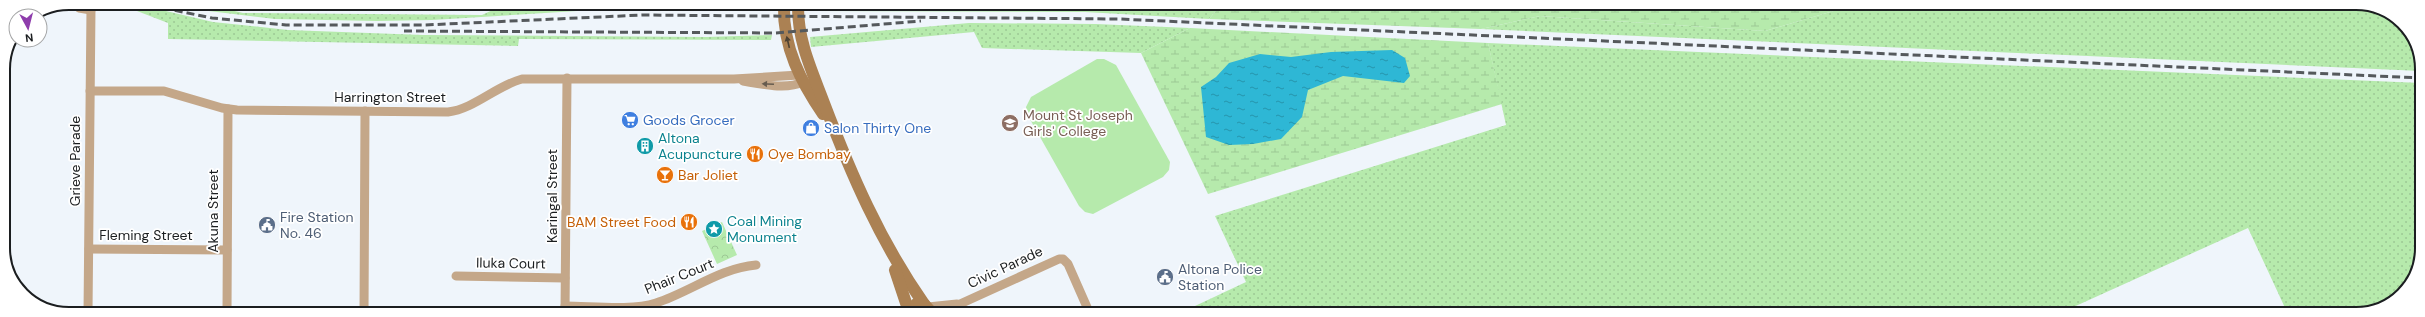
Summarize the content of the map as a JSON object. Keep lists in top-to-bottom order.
{
  "streets": {
    "street": [
      "Harrington Street",
      "Grieve Parade",
      "Karingal Street",
      "Akuna Street",
      "Fleming Street",
      "Iluka Court",
      "Civic Parade",
      "Phair Court"
    ]
  },
  "crossings": [
    ["Harrington Street", "Grieve Parade"],
    ["Harrington Street", "Karingal Street"],
    ["Harrington Street", "Akuna Street"],
    ["Grieve Parade", "Fleming Street"],
    ["Karingal Street", "Iluka Court"],
    ["Akuna Street", "Fleming Street"]
  ],
  "places": {
    "supermarket": ["Goods Grocer"],
    "school or university": ["Mount St Joseph Girls' College"],
    "shop": ["Salon Thirty One"],
    "building": ["Altona Acupuncture"],
    "restaurant": ["Oye Bombay", "BAM Street Food"],
    "bar": ["Bar Joliet"],
    "public building": ["Fire Station No. 46", "Altona Police Station"],
    "place": ["Coal Mining Monument"]
  },
  "north": "bottom"
}
